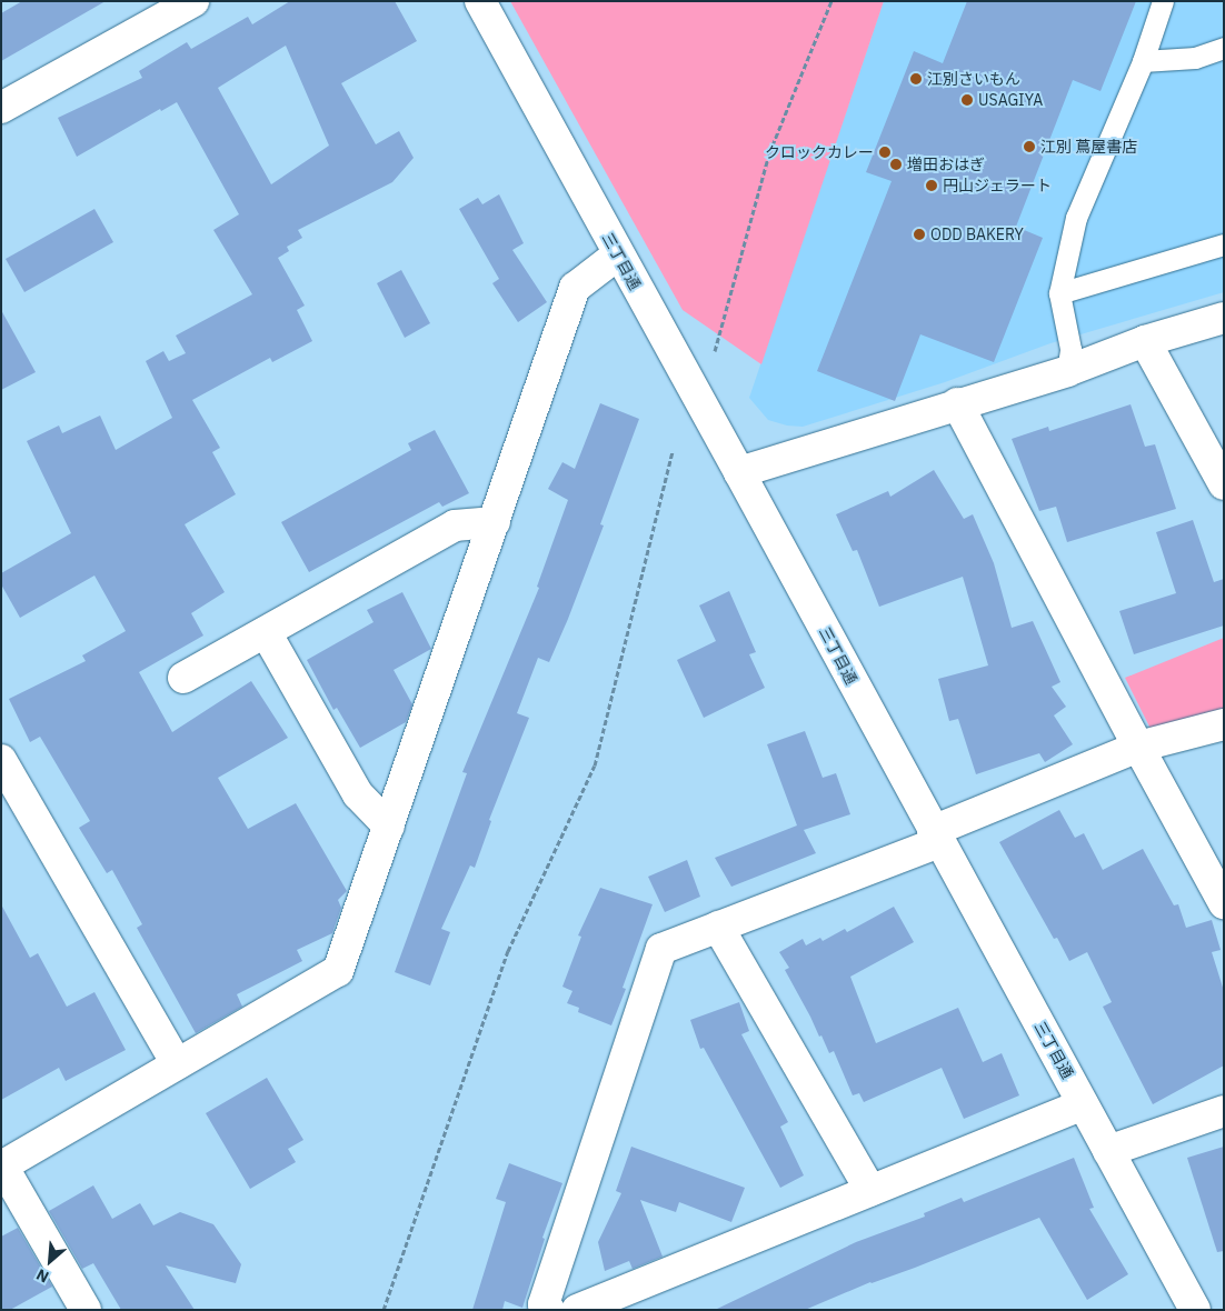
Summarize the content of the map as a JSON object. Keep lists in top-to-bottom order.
{
  "streets": {
    "street": ["三丁目通"]
  },
  "places": [
    "江別さいもん",
    "USAGIYA",
    "江別 蔦屋書店",
    "クロックカレー",
    "増田おはぎ",
    "円山ジェラート",
    "ODD BAKERY"
  ],
  "north": "bottom left"
}
